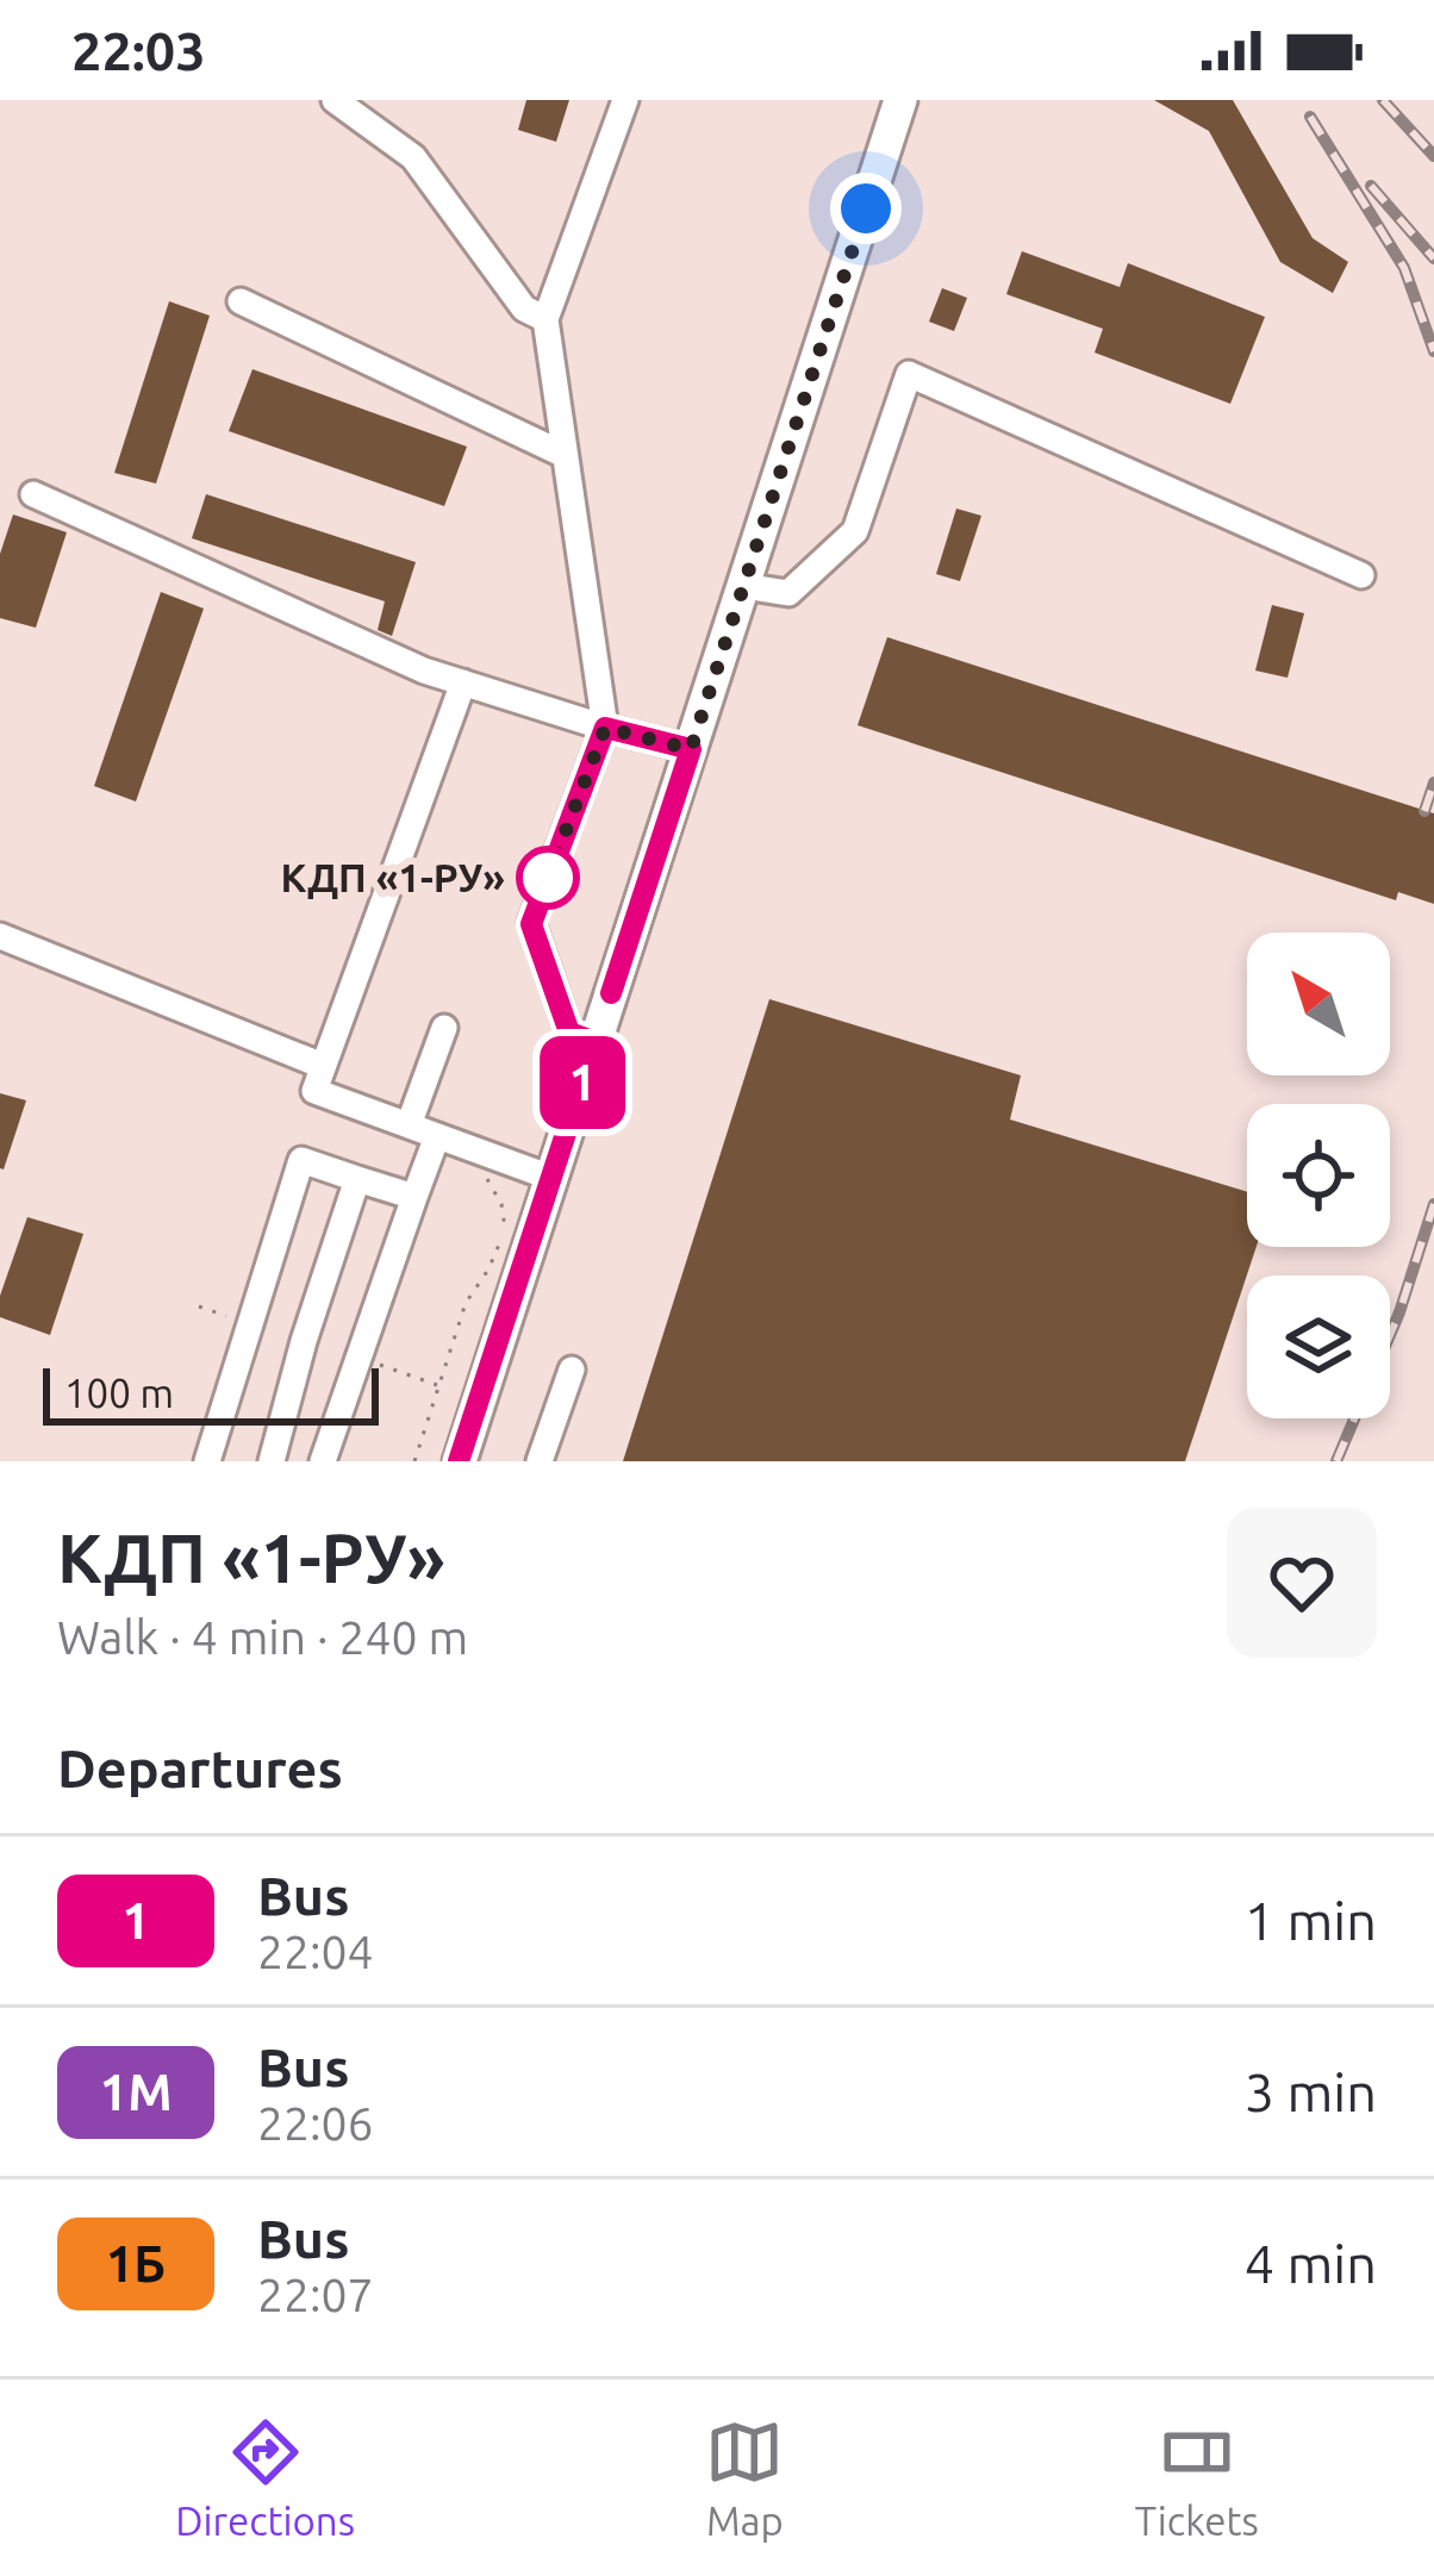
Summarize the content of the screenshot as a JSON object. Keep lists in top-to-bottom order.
{
  "places": ["КДП «1-РУ»"],
  "lines": ["bus line 1"],
  "scale_bar": "100 m",
  "north": "top left",
  "page": {
    "status": "22:03",
    "on_map": "1",
    "scale": "100 m",
    "heading": [
      ["КДП «1-РУ»", "Walk · 4 min · 240 m"],
      "Departures"
    ],
    "list": [
      {
        "mark": "1",
        "name": "Bus",
        "note": "22:04",
        "value": "1 min"
      },
      {
        "mark": "1М",
        "name": "Bus",
        "note": "22:06",
        "value": "3 min"
      },
      {
        "mark": "1Б",
        "name": "Bus",
        "note": "22:07",
        "value": "4 min"
      }
    ],
    "tabs": ["Directions", "Map", "Tickets"]
  }
}
